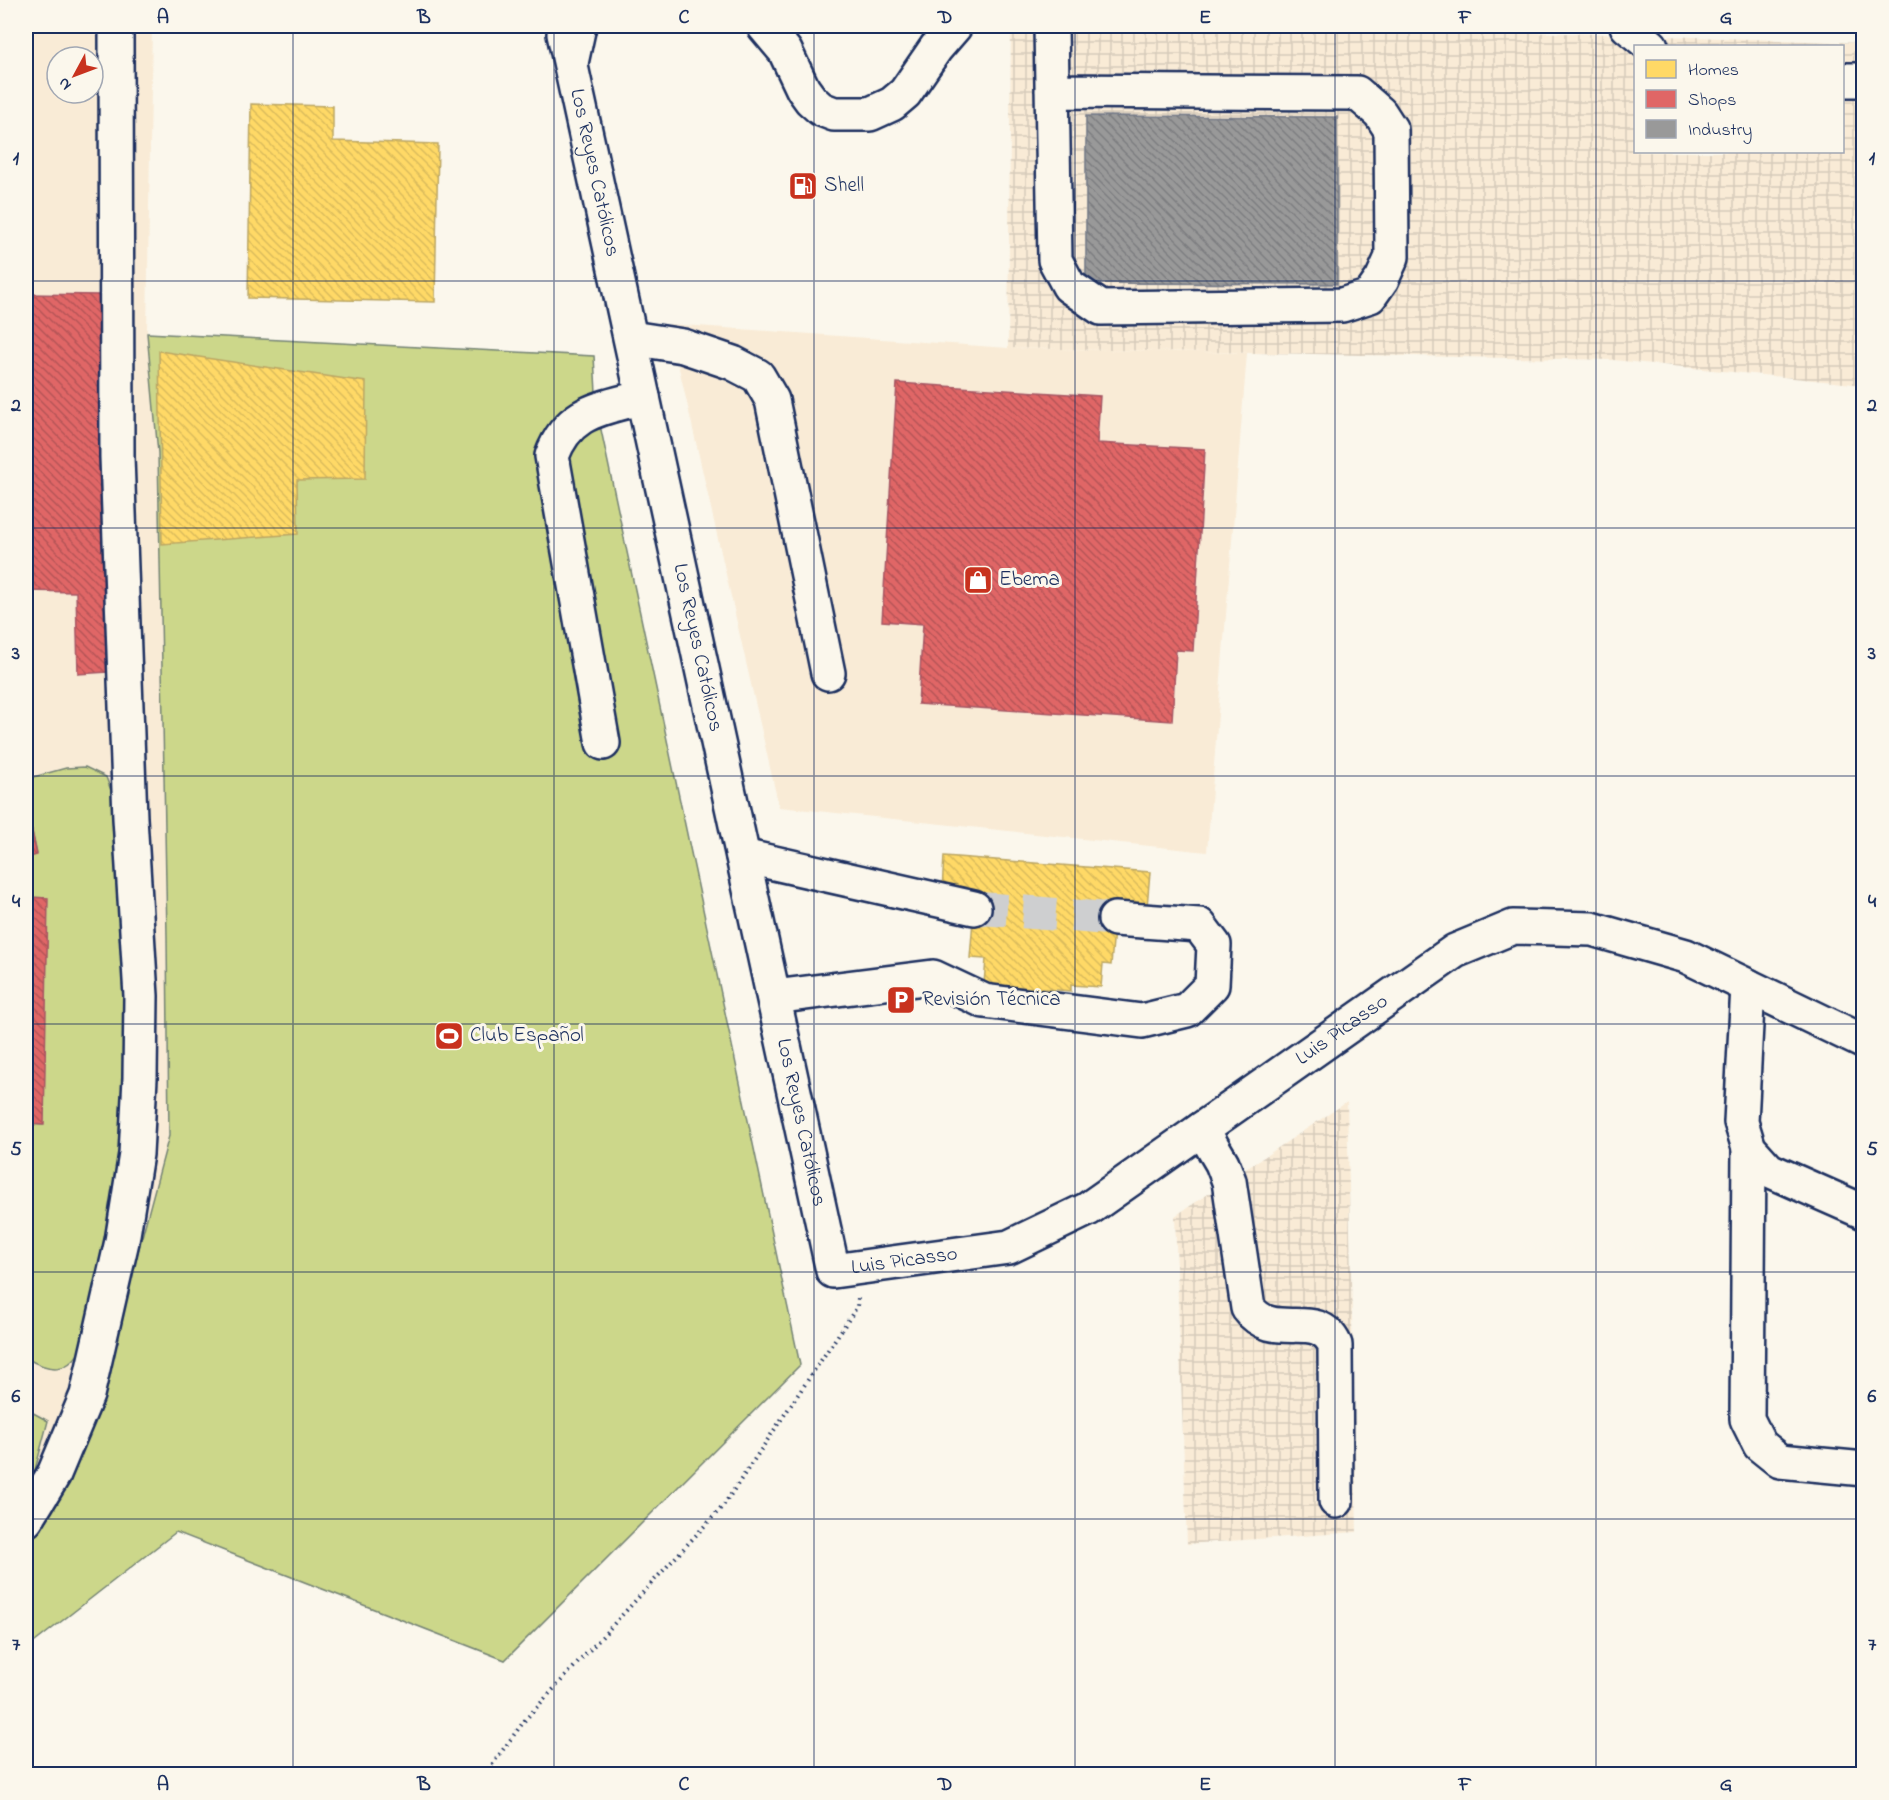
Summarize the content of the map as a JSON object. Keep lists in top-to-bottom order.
{
  "streets": {
    "street": ["Los Reyes Católicos", "Luis Picasso"]
  },
  "crossings": [
    ["Los Reyes Católicos", "Luis Picasso"]
  ],
  "places": {
    "fuel station": ["Shell"],
    "shop": ["Ebema"],
    "parking": ["Revisión Técnica"],
    "sports": ["Club Español"]
  },
  "legend": ["Homes", "Shops", "Industry"],
  "north": "bottom left",
  "grid": {
    "columns": [
      "A",
      "B",
      "C",
      "D",
      "E",
      "F",
      "G"
    ],
    "rows": [
      "1",
      "2",
      "3",
      "4",
      "5",
      "6",
      "7"
    ]
  }
}
